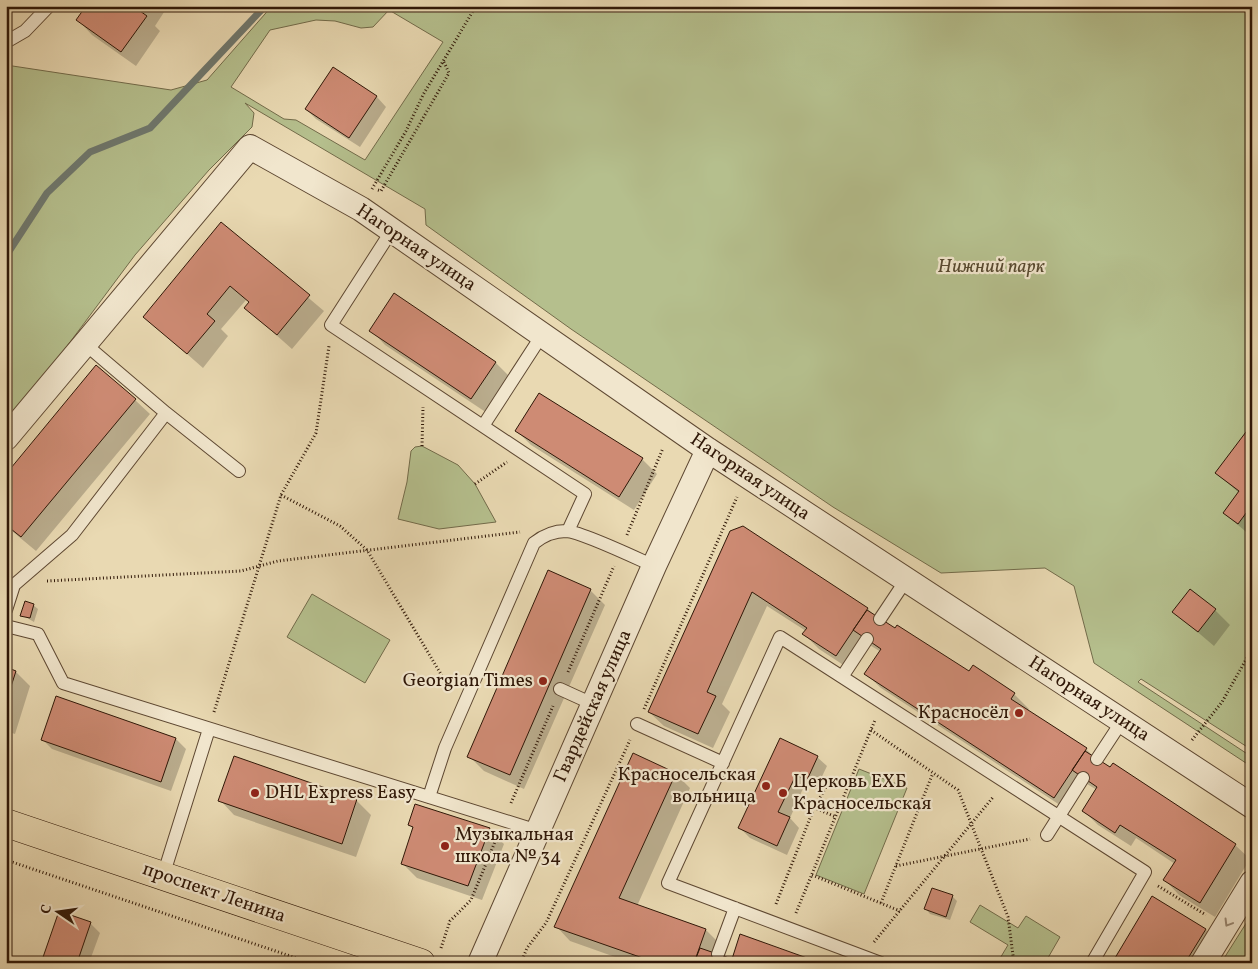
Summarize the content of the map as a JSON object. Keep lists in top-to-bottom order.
{
  "streets": {
    "main road": ["проспект Ленина"],
    "street": ["Нагорная улица", "Гвардейская улица"]
  },
  "crossings": [
    ["Нагорная улица", "Гвардейская улица"]
  ],
  "parks": ["Нижний парк"],
  "places": [
    "Georgian Times",
    "Красносёл",
    "Красносельская вольница",
    "DHL Express Easy",
    "Церковь ЕХБ Красносельская",
    "Музыкальная школа № 34"
  ],
  "north": "left"
}
